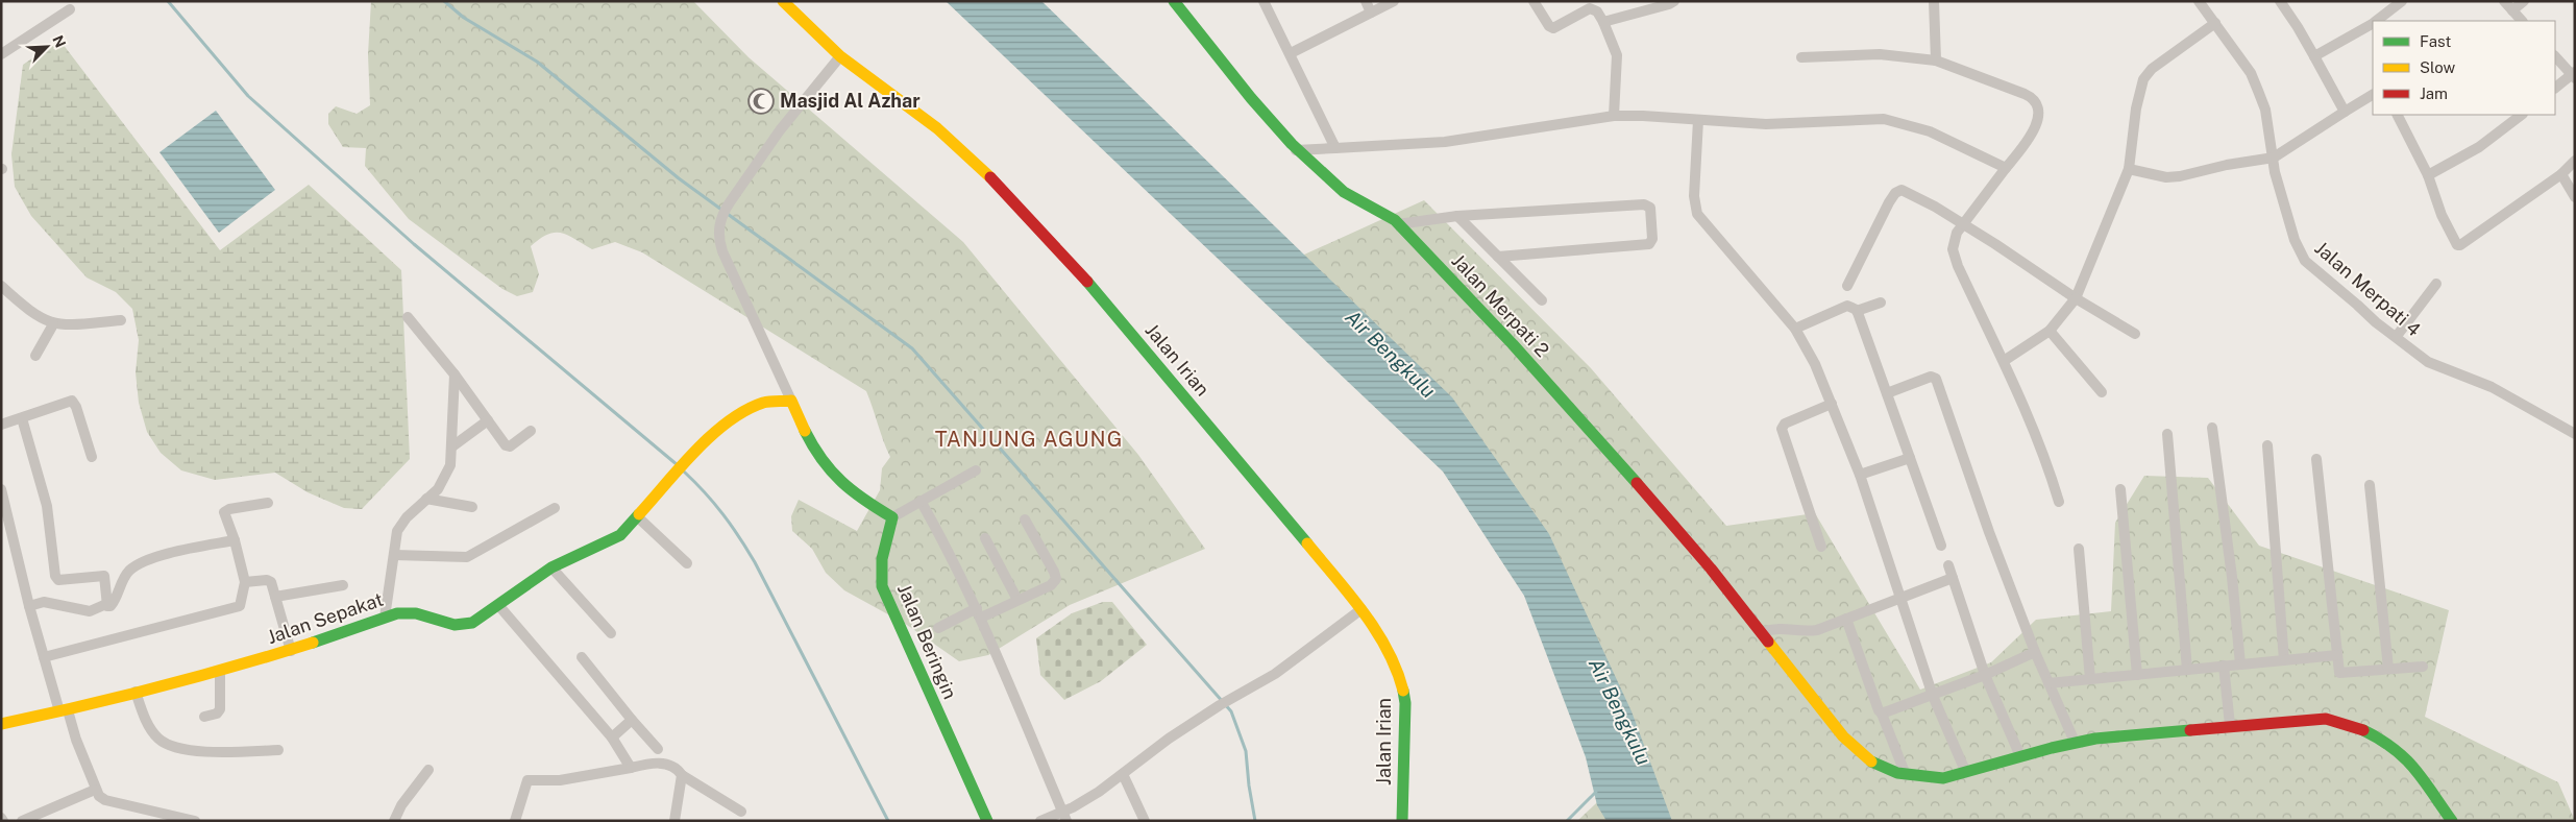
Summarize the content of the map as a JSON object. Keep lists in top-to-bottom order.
{
  "streets": {
    "street": [
      "Jalan Merpati 4",
      "Jalan Merpati 2",
      "Jalan Irian",
      "Jalan Sepakat",
      "Jalan Beringin"
    ]
  },
  "districts": ["TANJUNG AGUNG"],
  "water": ["Air Bengkulu"],
  "places": {
    "mosque": ["Masjid Al Azhar"]
  },
  "legend": ["Fast", "Slow", "Jam"],
  "north": "top right"
}
